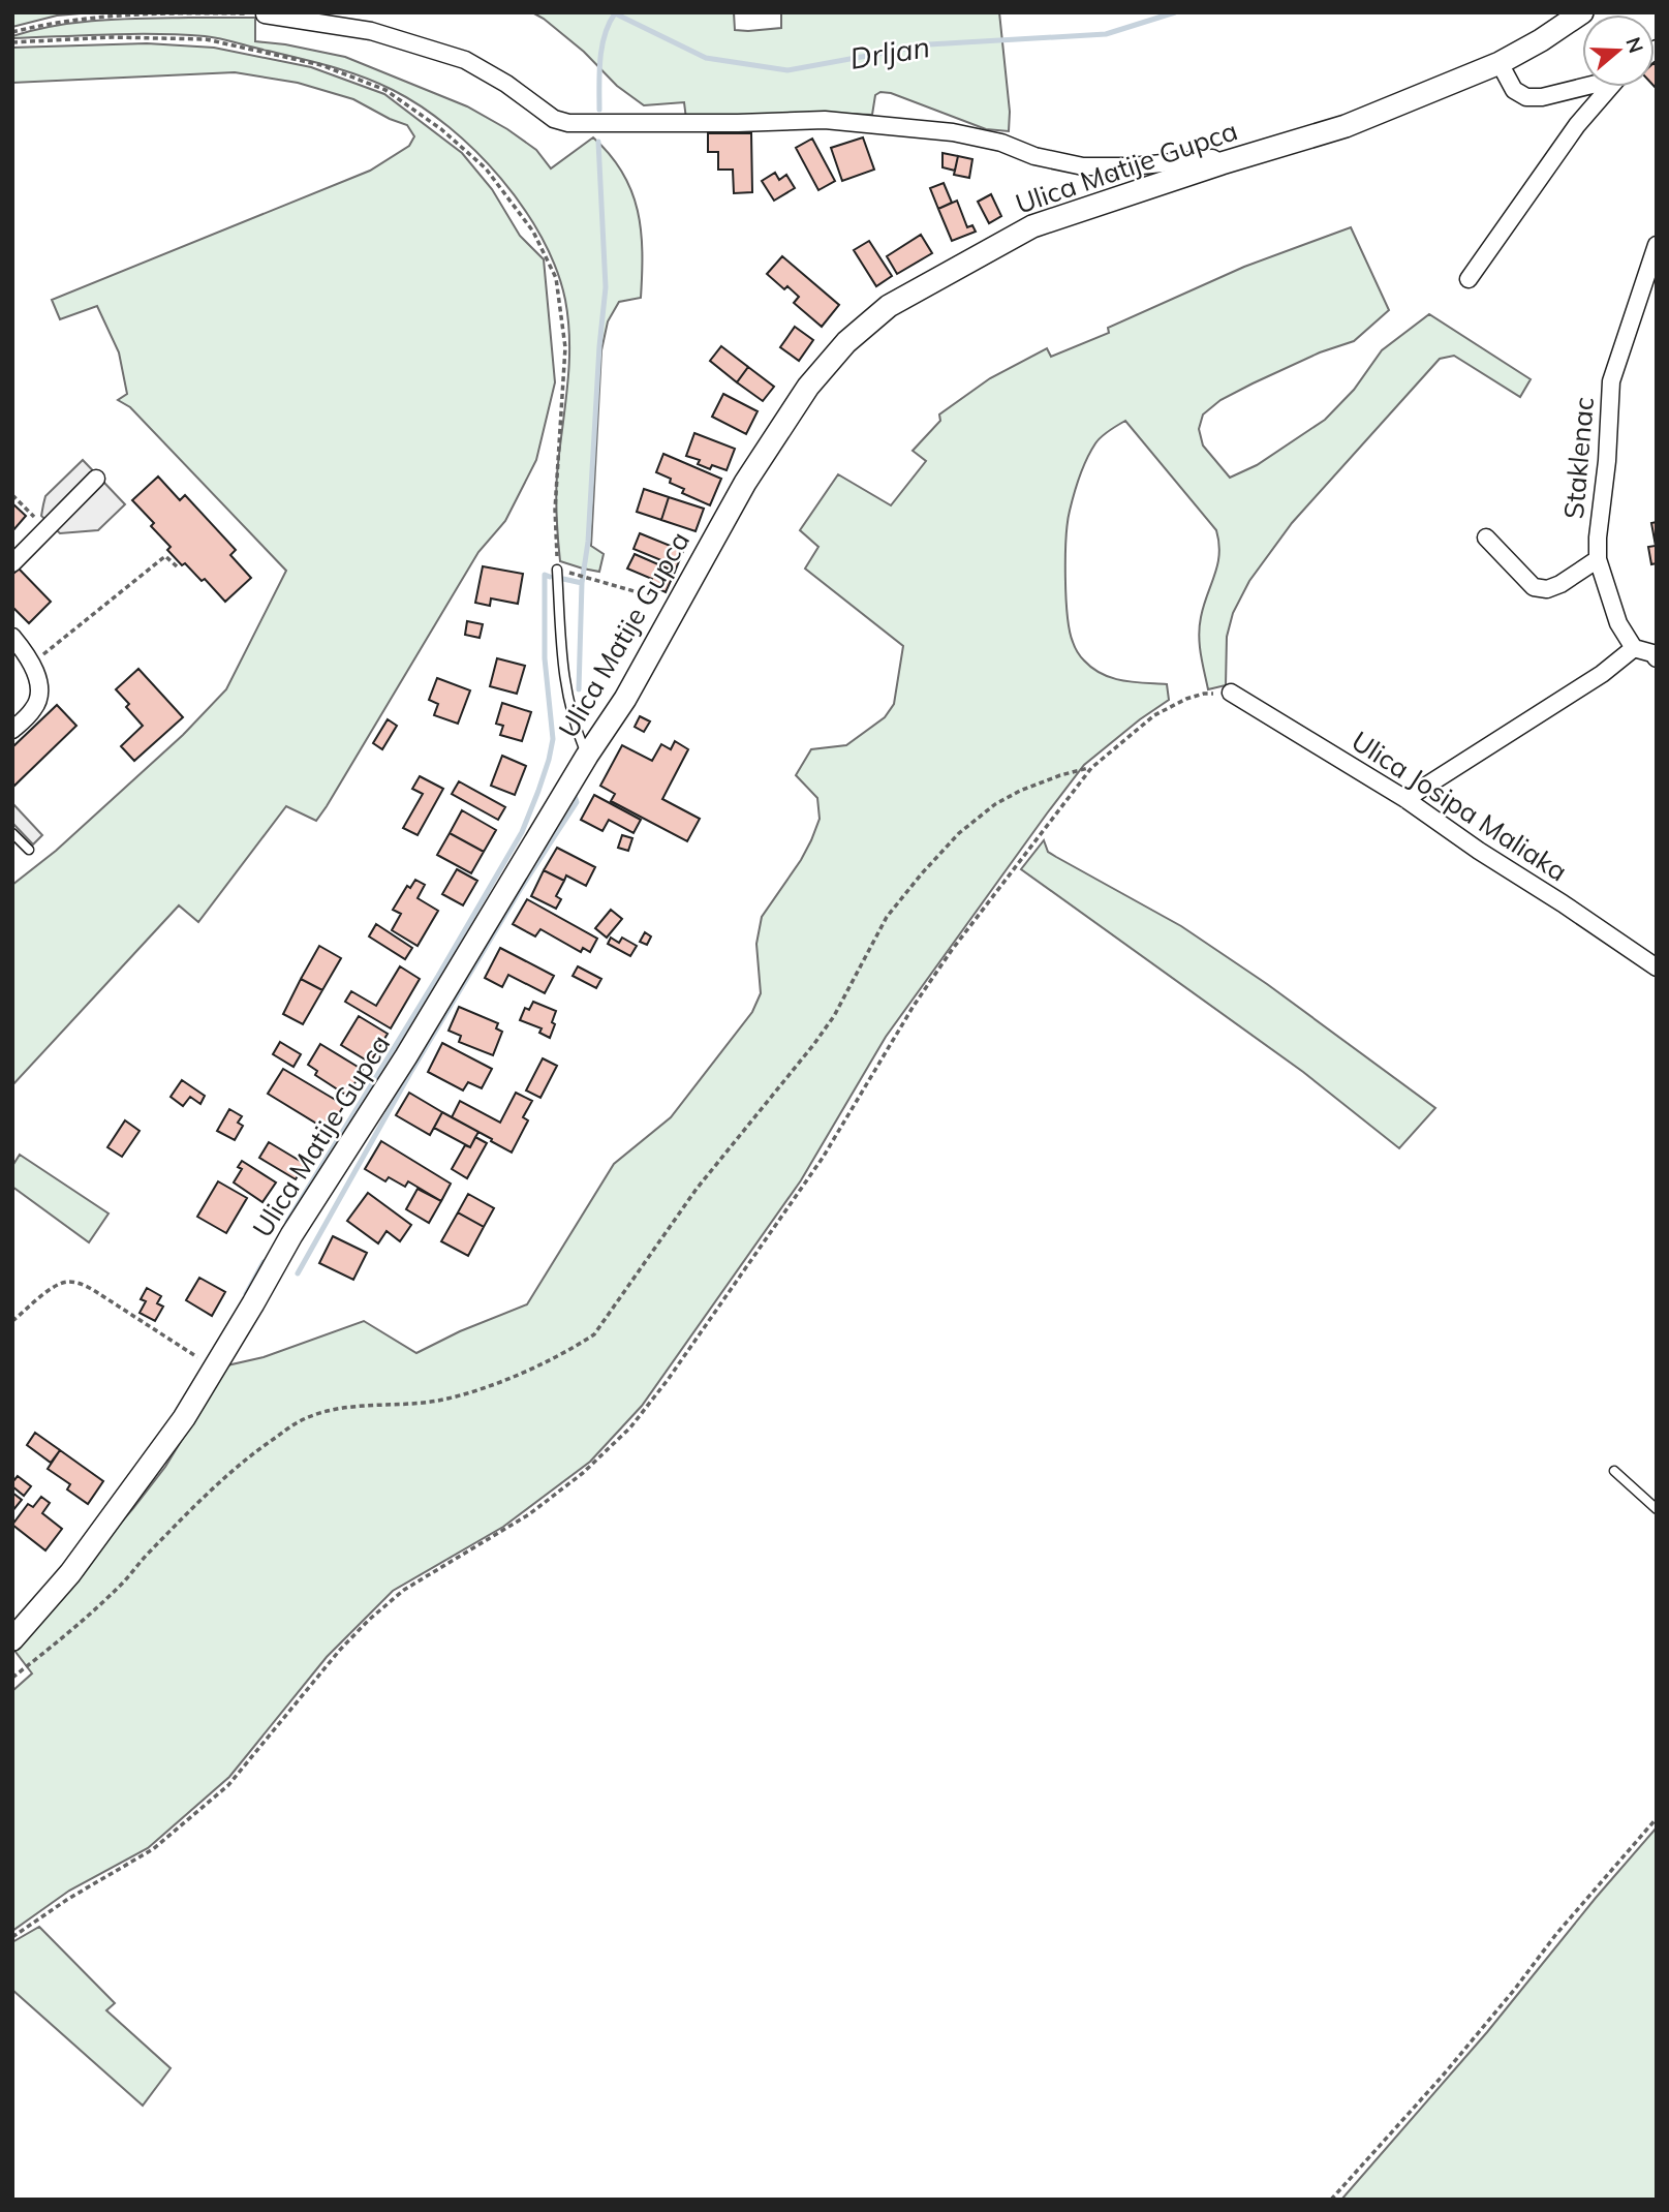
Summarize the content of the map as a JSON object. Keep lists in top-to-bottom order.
{
  "streets": {
    "street": ["Ulica Matije Gupca", "Staklenac", "Ulica Josipa Maliaka"]
  },
  "water": ["Drljan"],
  "north": "right"
}
